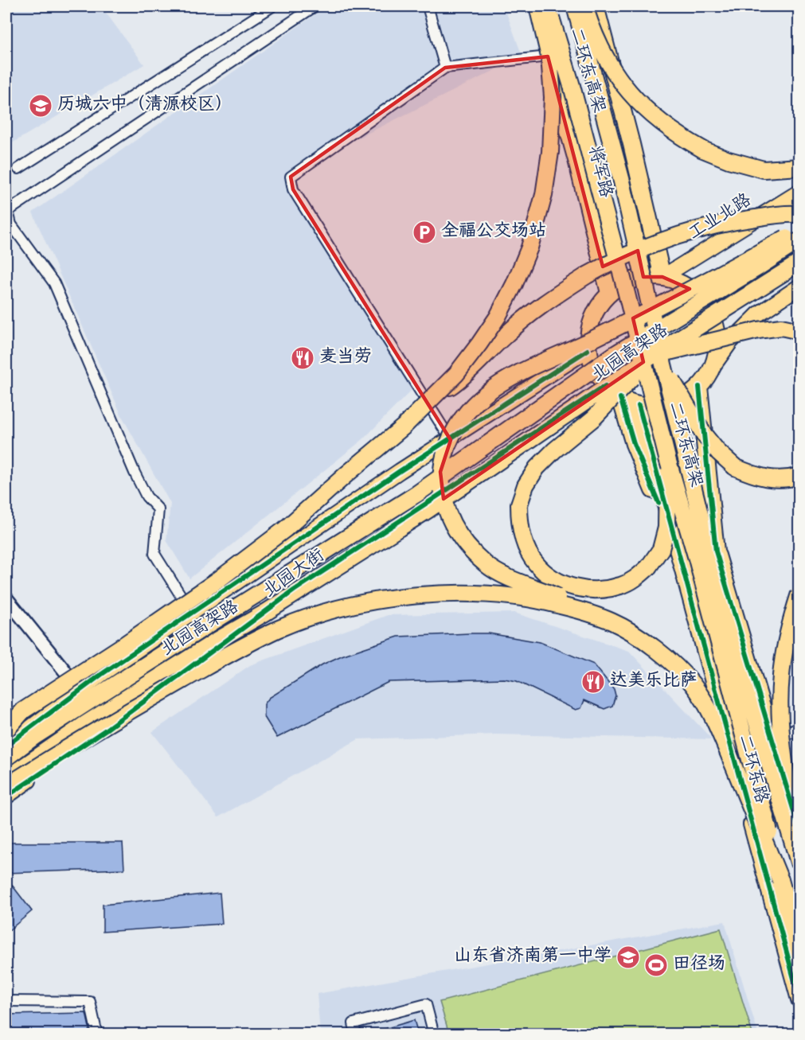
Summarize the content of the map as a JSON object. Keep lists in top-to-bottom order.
{
  "streets": {
    "highway": [
      "二环东高架",
      "将军路",
      "北园高架路",
      "二环东路"
    ],
    "main road": ["工业北路", "北园大街"]
  },
  "crossings": [
    ["二环东高架", "北园高架路"],
    ["将军路", "工业北路"],
    ["将军路", "北园大街"],
    ["将军路", "二环东路"],
    ["工业北路", "北园大街"],
    ["工业北路", "二环东路"],
    ["北园大街", "二环东路"]
  ],
  "places": {
    "school or university": ["历城六中（清源校区）", "山东省济南第一中学"],
    "parking": ["全福公交场站"],
    "restaurant": ["麦当劳", "达美乐比萨"],
    "sports": ["田径场"]
  }
}
